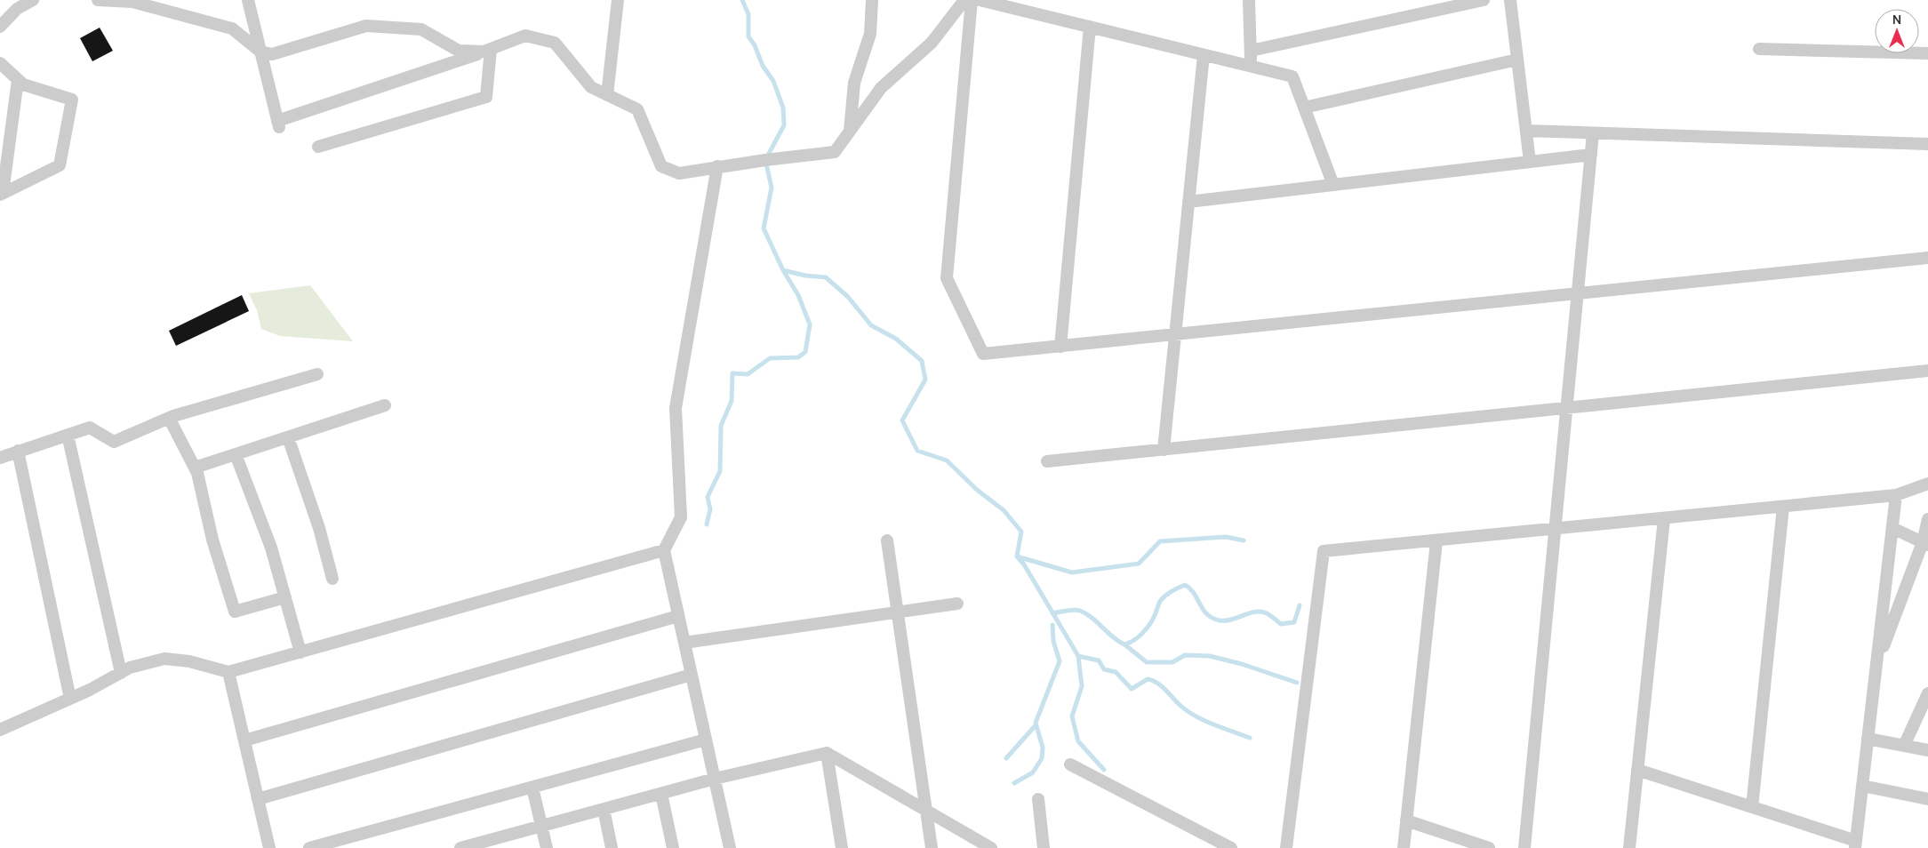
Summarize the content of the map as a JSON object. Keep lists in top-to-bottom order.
{
  "north": "top"
}
